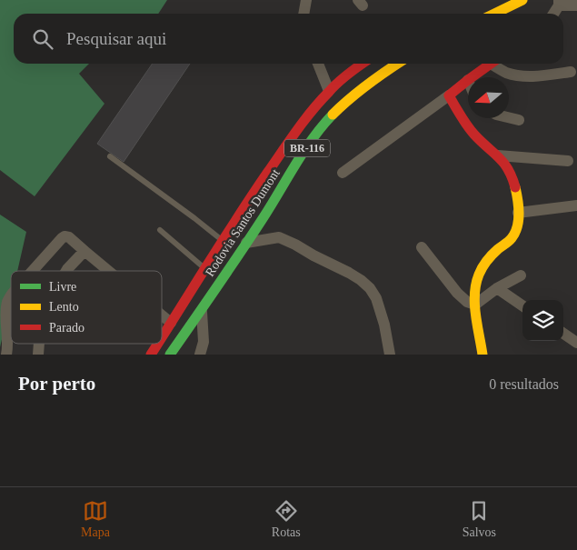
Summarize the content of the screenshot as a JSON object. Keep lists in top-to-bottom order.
{
  "streets": {
    "main road": ["BR-116", "Rodovia Santos Dumont"]
  },
  "legend": ["Livre", "Lento", "Parado"],
  "north": "left",
  "page": {
    "search": "Pesquisar aqui",
    "heading": ["Por perto", "0 resultados"],
    "nav": ["Mapa", "Rotas", "Salvos"]
  }
}
